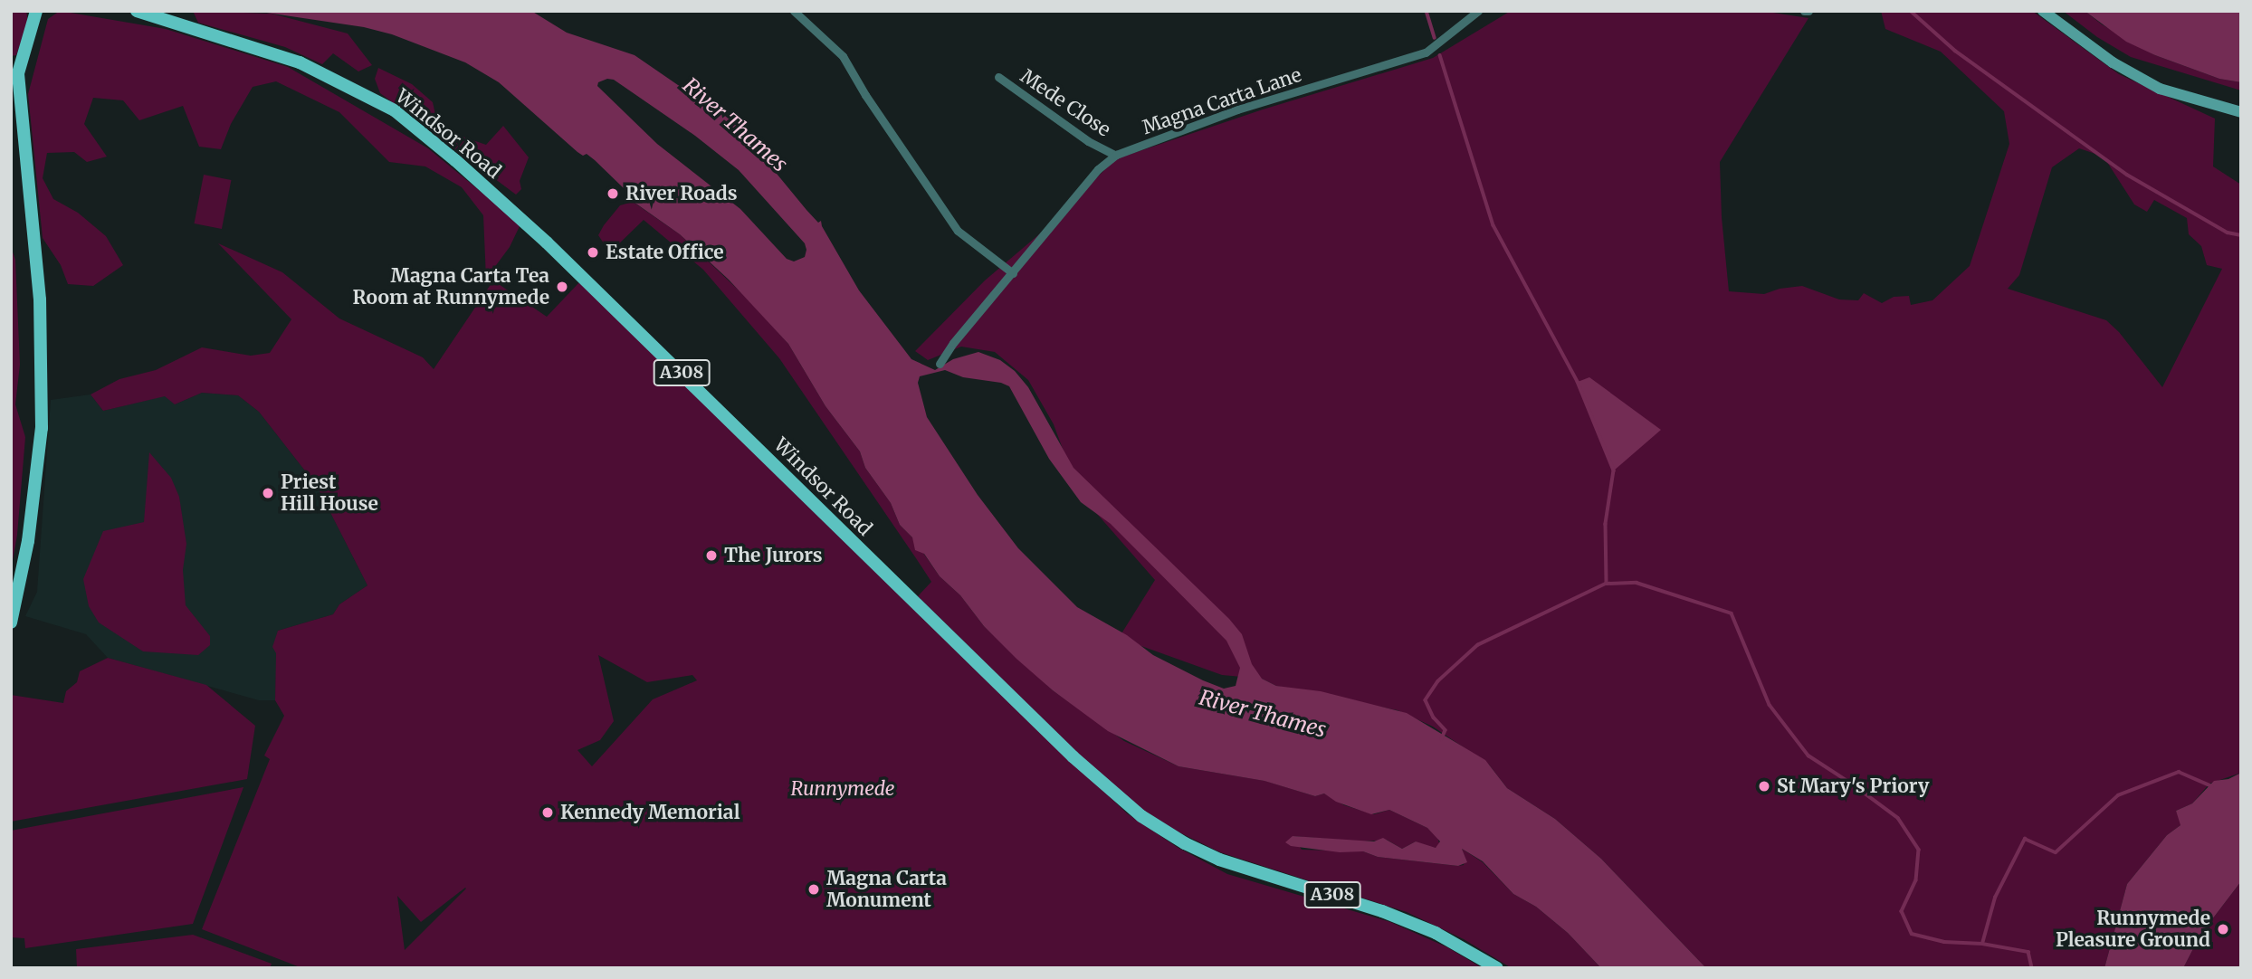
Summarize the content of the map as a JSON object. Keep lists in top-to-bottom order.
{
  "streets": {
    "main road": ["Windsor Road", "A308"],
    "street": ["Magna Carta Lane", "Mede Close"]
  },
  "crossings": [
    ["Magna Carta Lane", "Mede Close"]
  ],
  "water": ["River Thames"],
  "parks": ["Runnymede"],
  "places": [
    "River Roads",
    "Estate Office",
    "Magna Carta Tea Room at Runnymede",
    "Priest Hill House",
    "The Jurors",
    "St Mary's Priory",
    "Kennedy Memorial",
    "Magna Carta Monument",
    "Runnymede Pleasure Ground"
  ]
}
